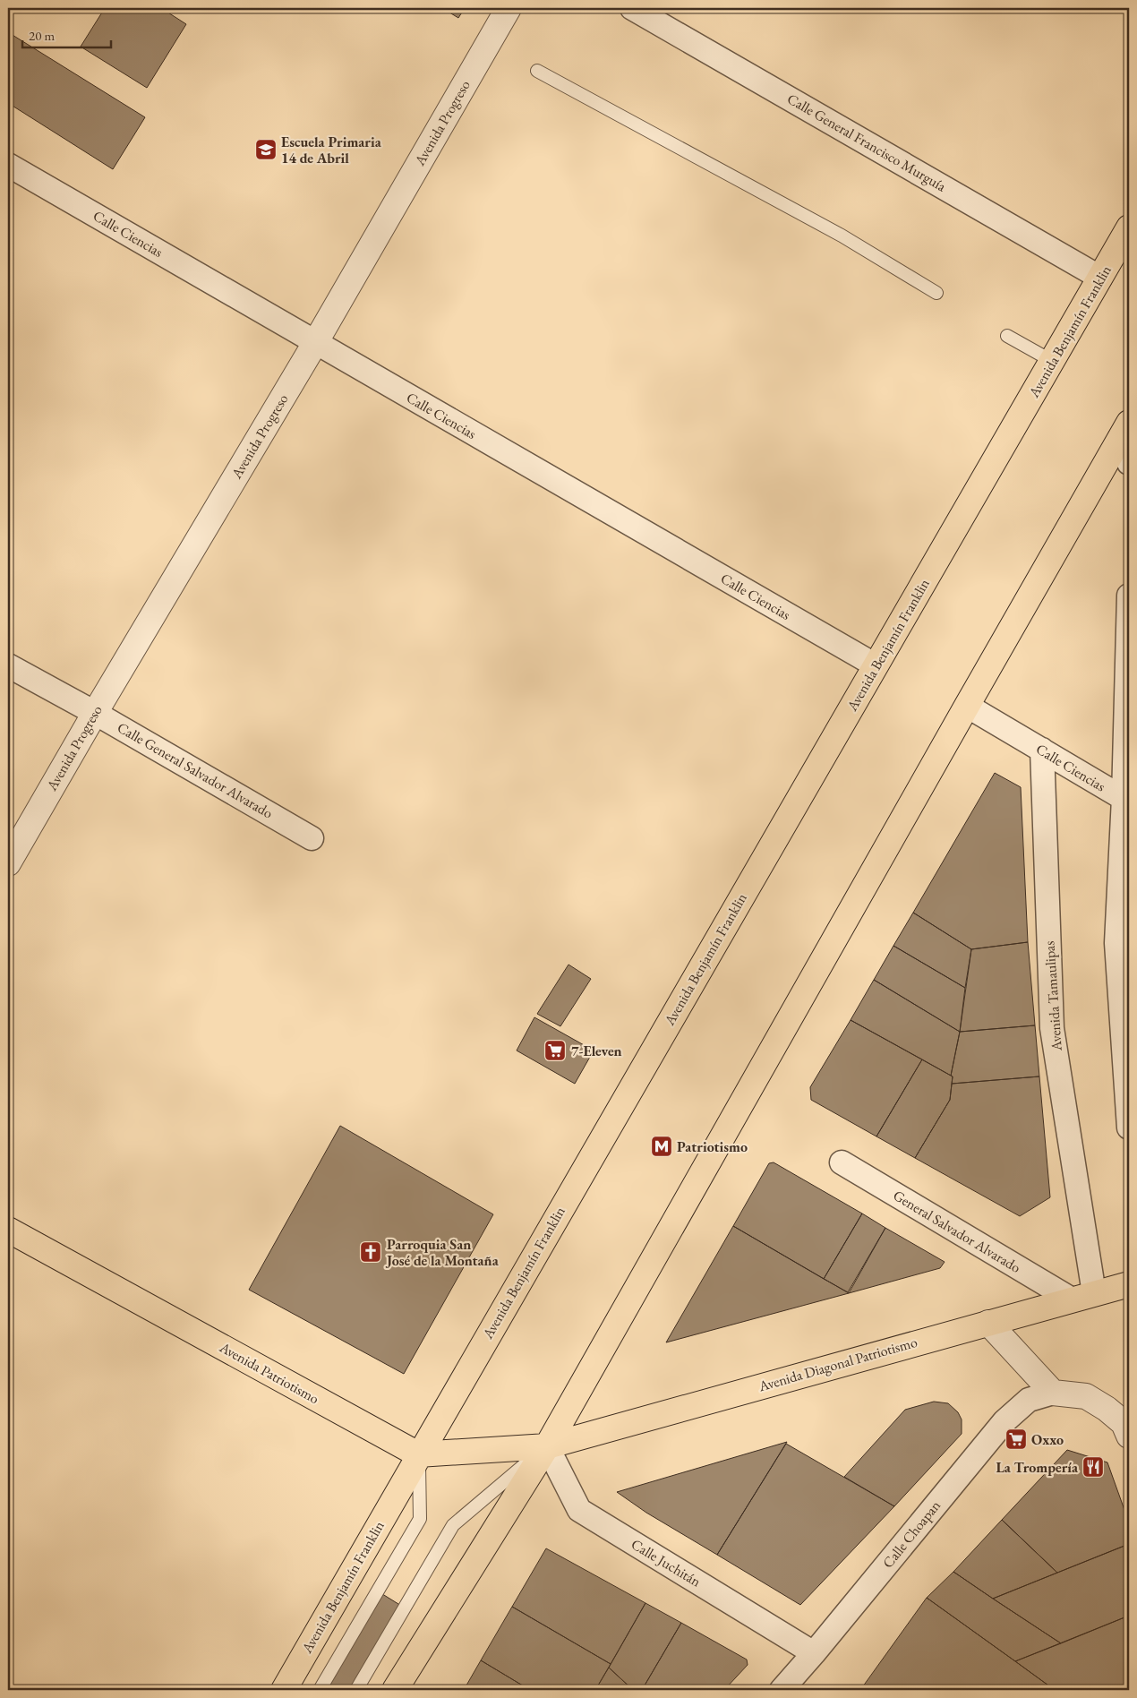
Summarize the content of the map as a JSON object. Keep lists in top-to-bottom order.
{
  "streets": {
    "main road": ["Avenida Benjamín Franklin", "Avenida Diagonal Patriotismo", "Avenida Patriotismo"],
    "street": [
      "Avenida Progreso",
      "Calle General Francisco Murguía",
      "Calle Ciencias",
      "Calle General Salvador Alvarado",
      "Avenida Tamaulipas",
      "General Salvador Alvarado",
      "Calle Choapan",
      "Calle Juchitán"
    ]
  },
  "crossings": [
    ["Avenida Progreso", "Calle Ciencias"],
    ["Avenida Progreso", "Calle General Salvador Alvarado"],
    ["Calle General Francisco Murguía", "Avenida Benjamín Franklin"],
    ["Calle Ciencias", "Avenida Benjamín Franklin"],
    ["Calle Ciencias", "Avenida Tamaulipas"],
    ["Avenida Benjamín Franklin", "Avenida Patriotismo"],
    ["Avenida Tamaulipas", "General Salvador Alvarado"],
    ["Avenida Tamaulipas", "Avenida Diagonal Patriotismo"],
    ["General Salvador Alvarado", "Avenida Diagonal Patriotismo"],
    ["Avenida Diagonal Patriotismo", "Calle Juchitán"],
    ["Calle Choapan", "Calle Juchitán"]
  ],
  "places": {
    "school or university": ["Escuela Primaria 14 de Abril"],
    "supermarket": ["7-Eleven", "Oxxo"],
    "metro station": ["Patriotismo"],
    "church": ["Parroquia San José de la Montaña"],
    "restaurant": ["La Trompería"]
  },
  "scale_bar": "20 m"
}
